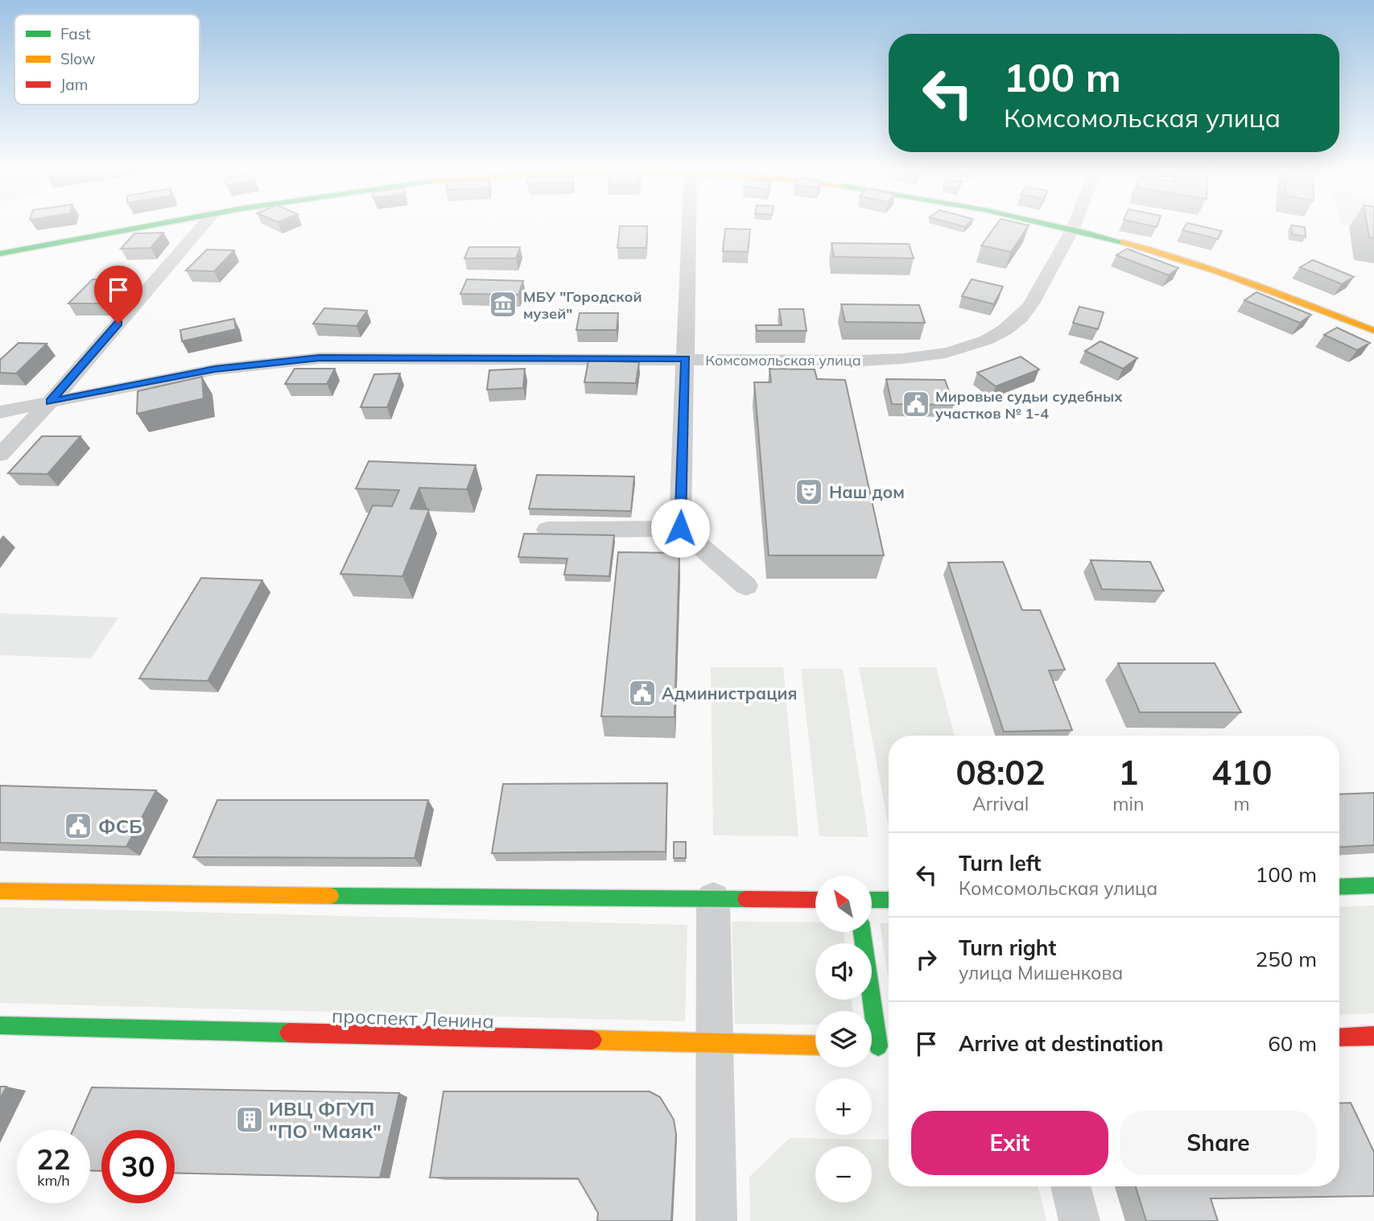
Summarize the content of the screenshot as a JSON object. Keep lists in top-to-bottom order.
{
  "streets": {
    "street": ["Комсомольская улица", "проспект Ленина"]
  },
  "places": {
    "museum": ["МБУ \"Городской музей\""],
    "public building": ["Мировые судьи судебных участков № 1-4", "Администрация", "ФСБ"],
    "theatre": ["Наш дом"],
    "building": ["ИВЦ ФГУП \"ПО \"Маяк\""]
  },
  "legend": ["Fast", "Slow", "Jam"],
  "north": "top left",
  "page": {
    "turn": ["100 m", "Комсомольская улица"],
    "eta": [
      "08:02",
      "Arrival",
      "1",
      "min",
      "410",
      "m"
    ],
    "list": [
      {
        "name": "Turn left",
        "note": "Комсомольская улица",
        "value": "100 m"
      },
      {
        "name": "Turn right",
        "note": "улица Мишенкова",
        "value": "250 m"
      },
      {
        "name": "Arrive at destination",
        "value": "60 m"
      }
    ],
    "map_buttons": ["+", "−"],
    "buttons": ["Exit", "Share"],
    "speed": "22 km/h",
    "limit": "30"
  }
}
